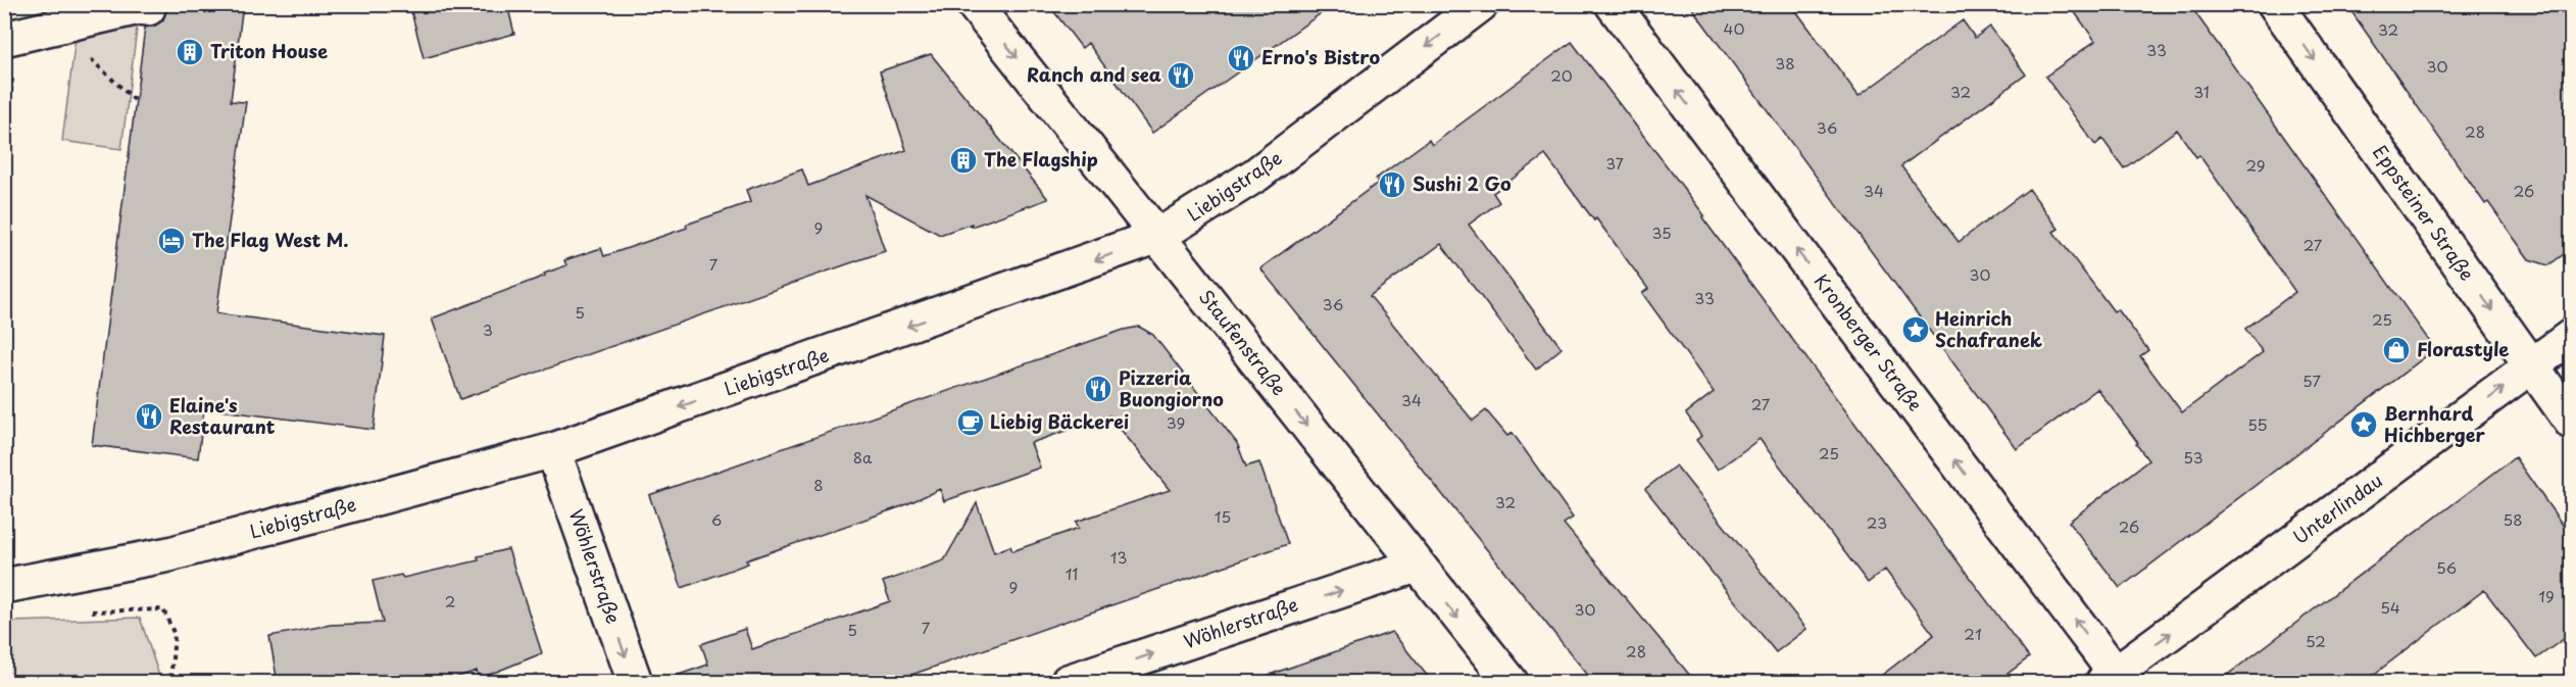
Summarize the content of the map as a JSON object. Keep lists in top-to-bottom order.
{
  "streets": {
    "street": [
      "Liebigstraße",
      "Eppsteiner Straße",
      "Staufenstraße",
      "Kronberger Straße",
      "Unterlindau",
      "Wöhlerstraße"
    ]
  },
  "crossings": [
    ["Liebigstraße", "Staufenstraße"],
    ["Liebigstraße", "Wöhlerstraße"],
    ["Eppsteiner Straße", "Unterlindau"],
    ["Staufenstraße", "Wöhlerstraße"],
    ["Kronberger Straße", "Unterlindau"]
  ],
  "one_way": [
    "Liebigstraße",
    "Eppsteiner Straße",
    "Staufenstraße",
    "Kronberger Straße",
    "Unterlindau"
  ],
  "places": {
    "building": ["Triton House", "The Flagship"],
    "restaurant": [
      "Erno's Bistro",
      "Ranch and sea",
      "Sushi 2 Go",
      "Pizzeria Buongiorno",
      "Elaine's Restaurant"
    ],
    "hotel": ["The Flag West M."],
    "place": ["Heinrich Schafranek", "Bernhard Hichberger"],
    "shop": ["Florastyle"],
    "cafe": ["Liebig Bäckerei"]
  },
  "house_numbers": [
    "40",
    "32",
    "33",
    "38",
    "30",
    "20",
    "32",
    "31",
    "36",
    "28",
    "37",
    "29",
    "34",
    "26",
    "9",
    "35",
    "27",
    "7",
    "30",
    "33",
    "36",
    "5",
    "25",
    "3",
    "57",
    "34",
    "27",
    "39",
    "55",
    "25",
    "8a",
    "53",
    "8",
    "32",
    "15",
    "6",
    "58",
    "23",
    "26",
    "13",
    "56",
    "11",
    "9",
    "19",
    "2",
    "54",
    "30",
    "7",
    "5",
    "21",
    "52",
    "28"
  ]
}
